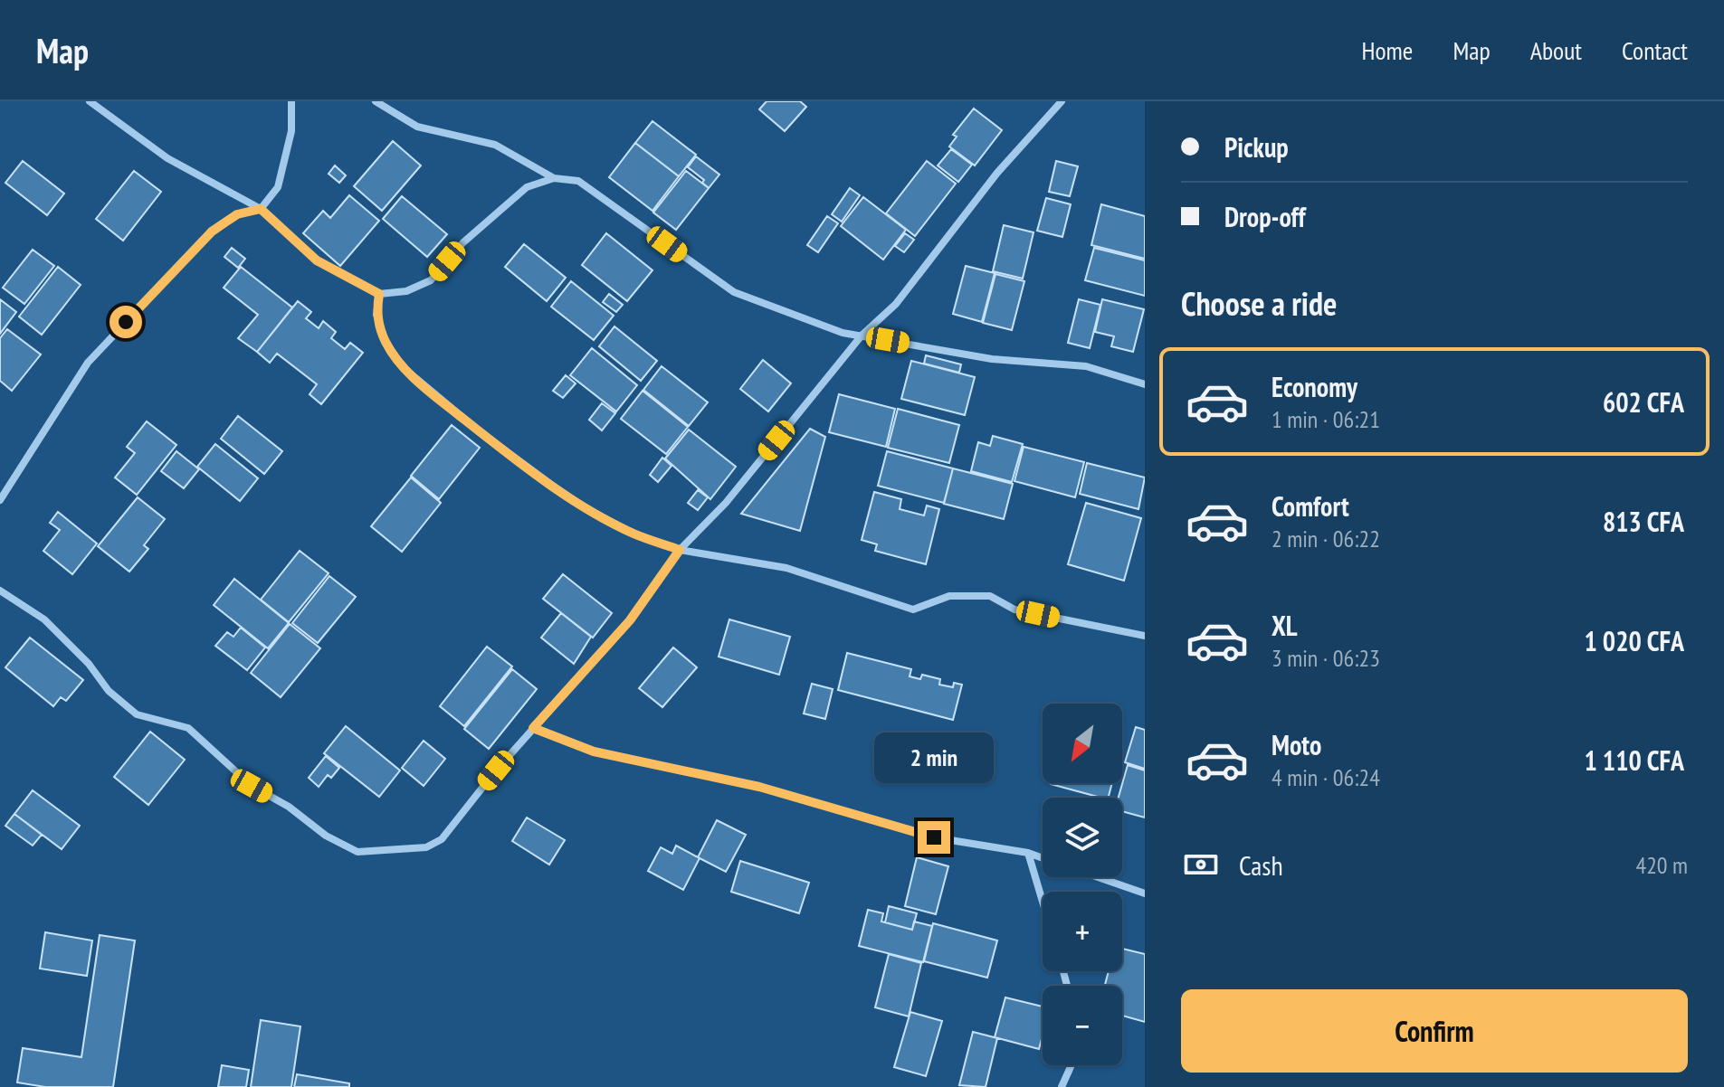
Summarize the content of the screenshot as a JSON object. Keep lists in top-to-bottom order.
{
  "north": "bottom left",
  "page": {
    "header": "Map",
    "nav": [
      "Home",
      "Map",
      "About",
      "Contact"
    ],
    "banner": ["Pickup", "Drop-off"],
    "heading": "Choose a ride",
    "list": [
      {
        "name": "Economy",
        "note": "1 min · 06:21",
        "value": "602 CFA"
      },
      {
        "name": "Comfort",
        "note": "2 min · 06:22",
        "value": "813 CFA"
      },
      {
        "name": "XL",
        "note": "3 min · 06:23",
        "value": "1 020 CFA"
      },
      {
        "name": "Moto",
        "note": "4 min · 06:24",
        "value": "1 110 CFA"
      }
    ],
    "map_buttons": ["+", "−"],
    "bubble": "2 min",
    "pay": ["Cash", "420 m"],
    "buttons": "Confirm"
  }
}
